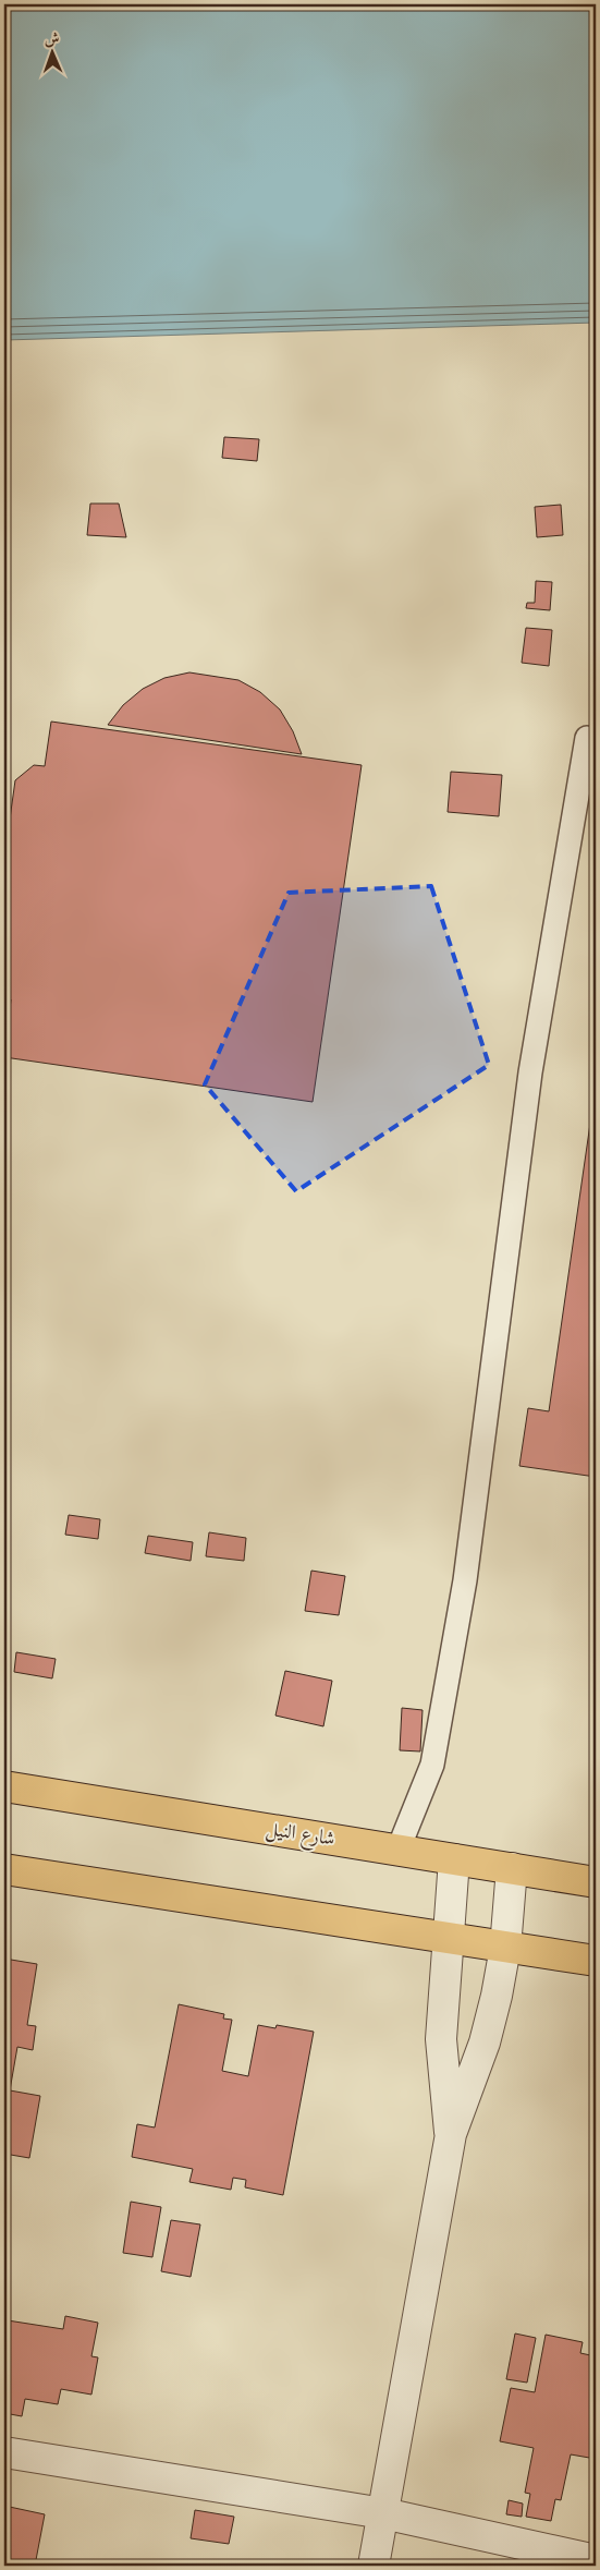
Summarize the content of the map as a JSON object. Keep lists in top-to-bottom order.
{
  "streets": {
    "main road": ["شارع النيل"]
  },
  "north": "top"
}
